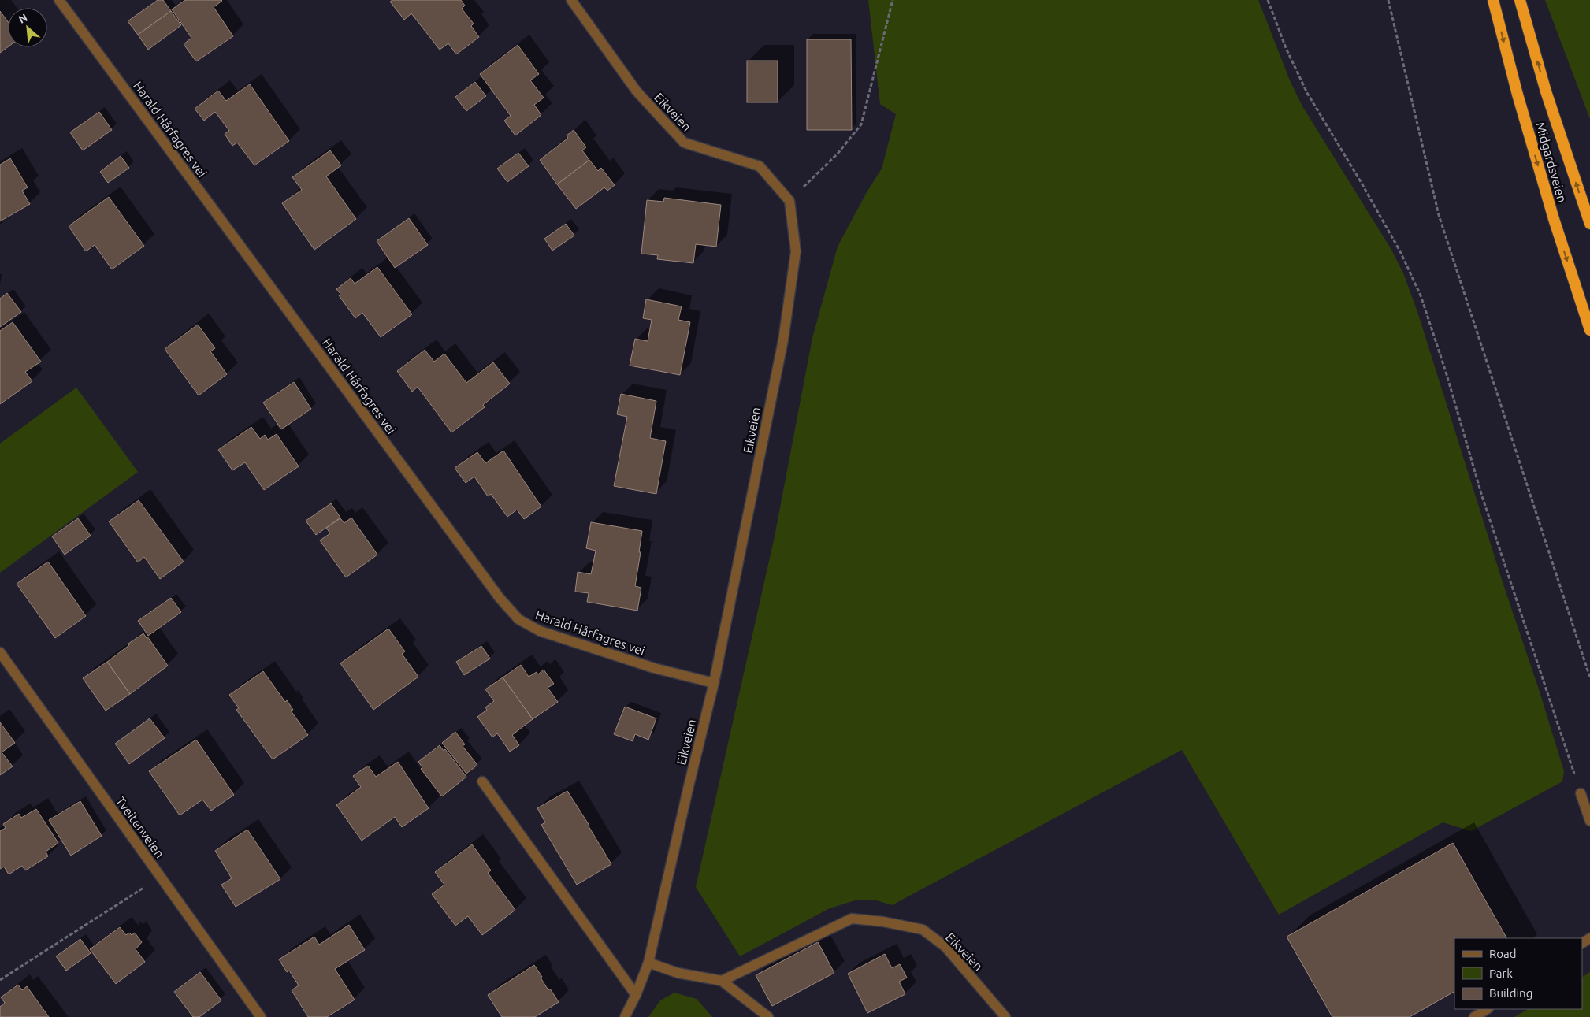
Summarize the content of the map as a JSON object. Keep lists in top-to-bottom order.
{
  "streets": {
    "highway": ["Midgardsveien"],
    "street": ["Eikveien", "Harald Hårfagres vei", "Tveitenveien"]
  },
  "crossings": [
    ["Eikveien", "Harald Hårfagres vei"]
  ],
  "legend": ["Road", "Park", "Building"],
  "north": "top left"
}
